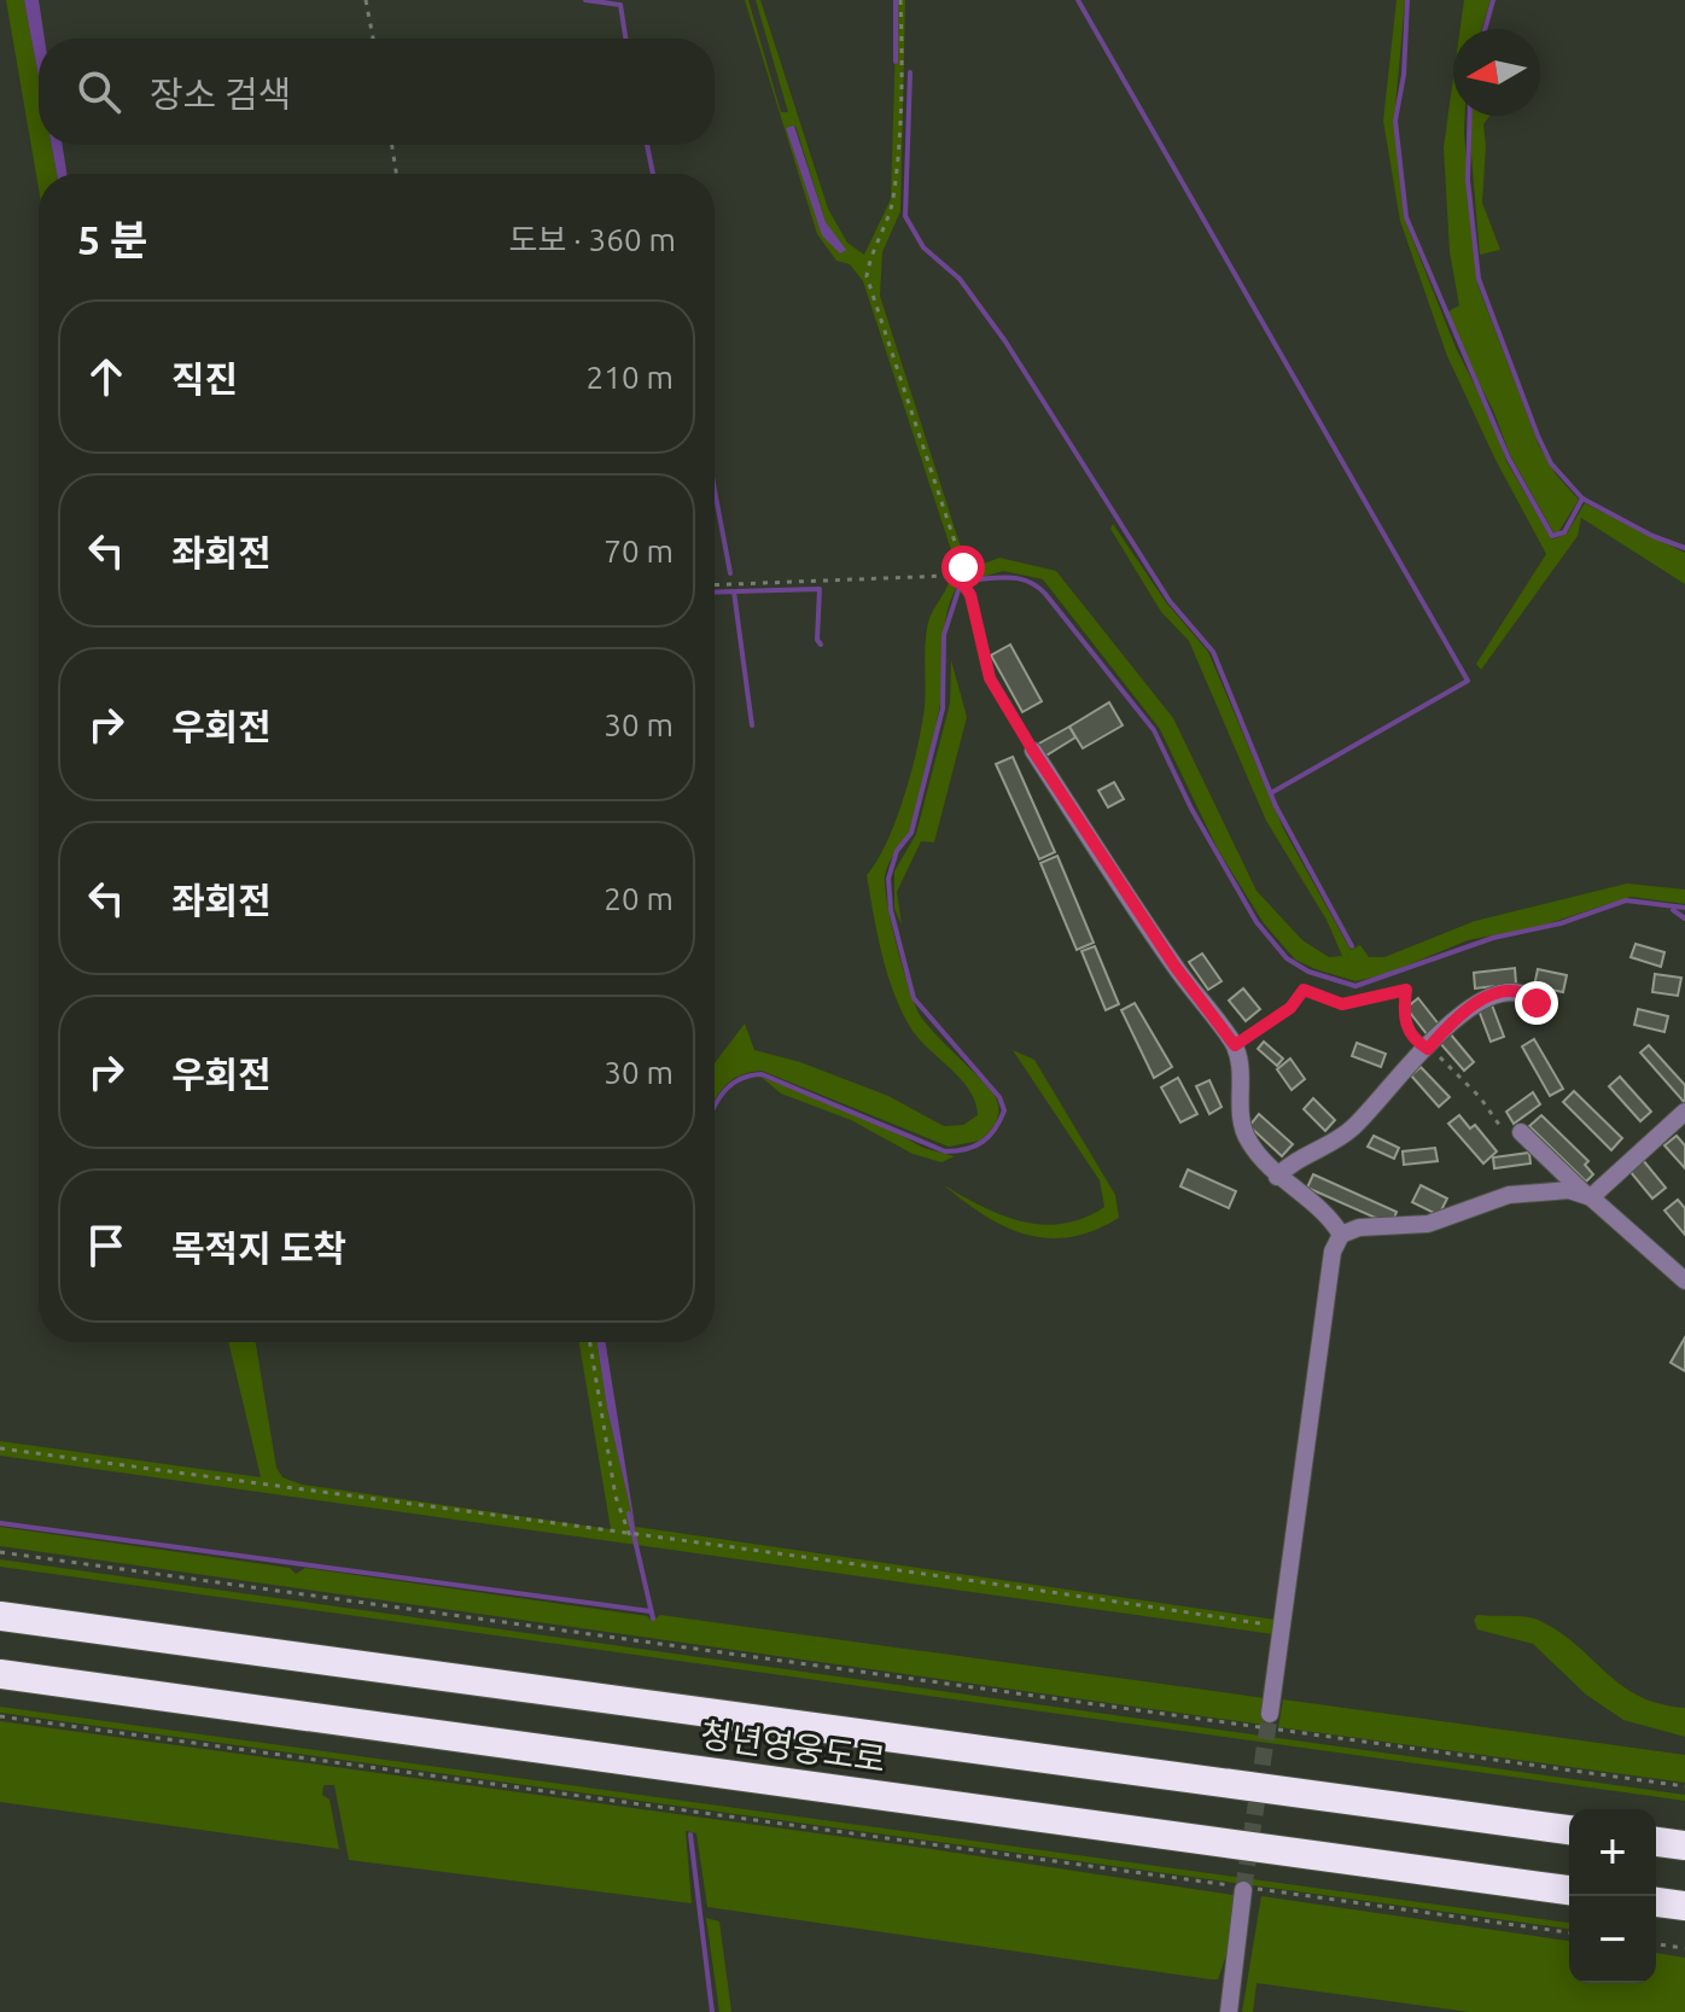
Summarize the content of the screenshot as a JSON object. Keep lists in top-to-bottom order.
{
  "streets": {
    "highway": ["청년영웅도로"]
  },
  "north": "left",
  "page": {
    "search": "장소 검색",
    "heading": ["5 분", "도보 · 360 m"],
    "list": [
      ["직진", "210 m"],
      ["좌회전", "70 m"],
      ["우회전", "30 m"],
      ["좌회전", "20 m"],
      ["우회전", "30 m"],
      "목적지 도착"
    ],
    "map_buttons": ["+", "−"]
  }
}
